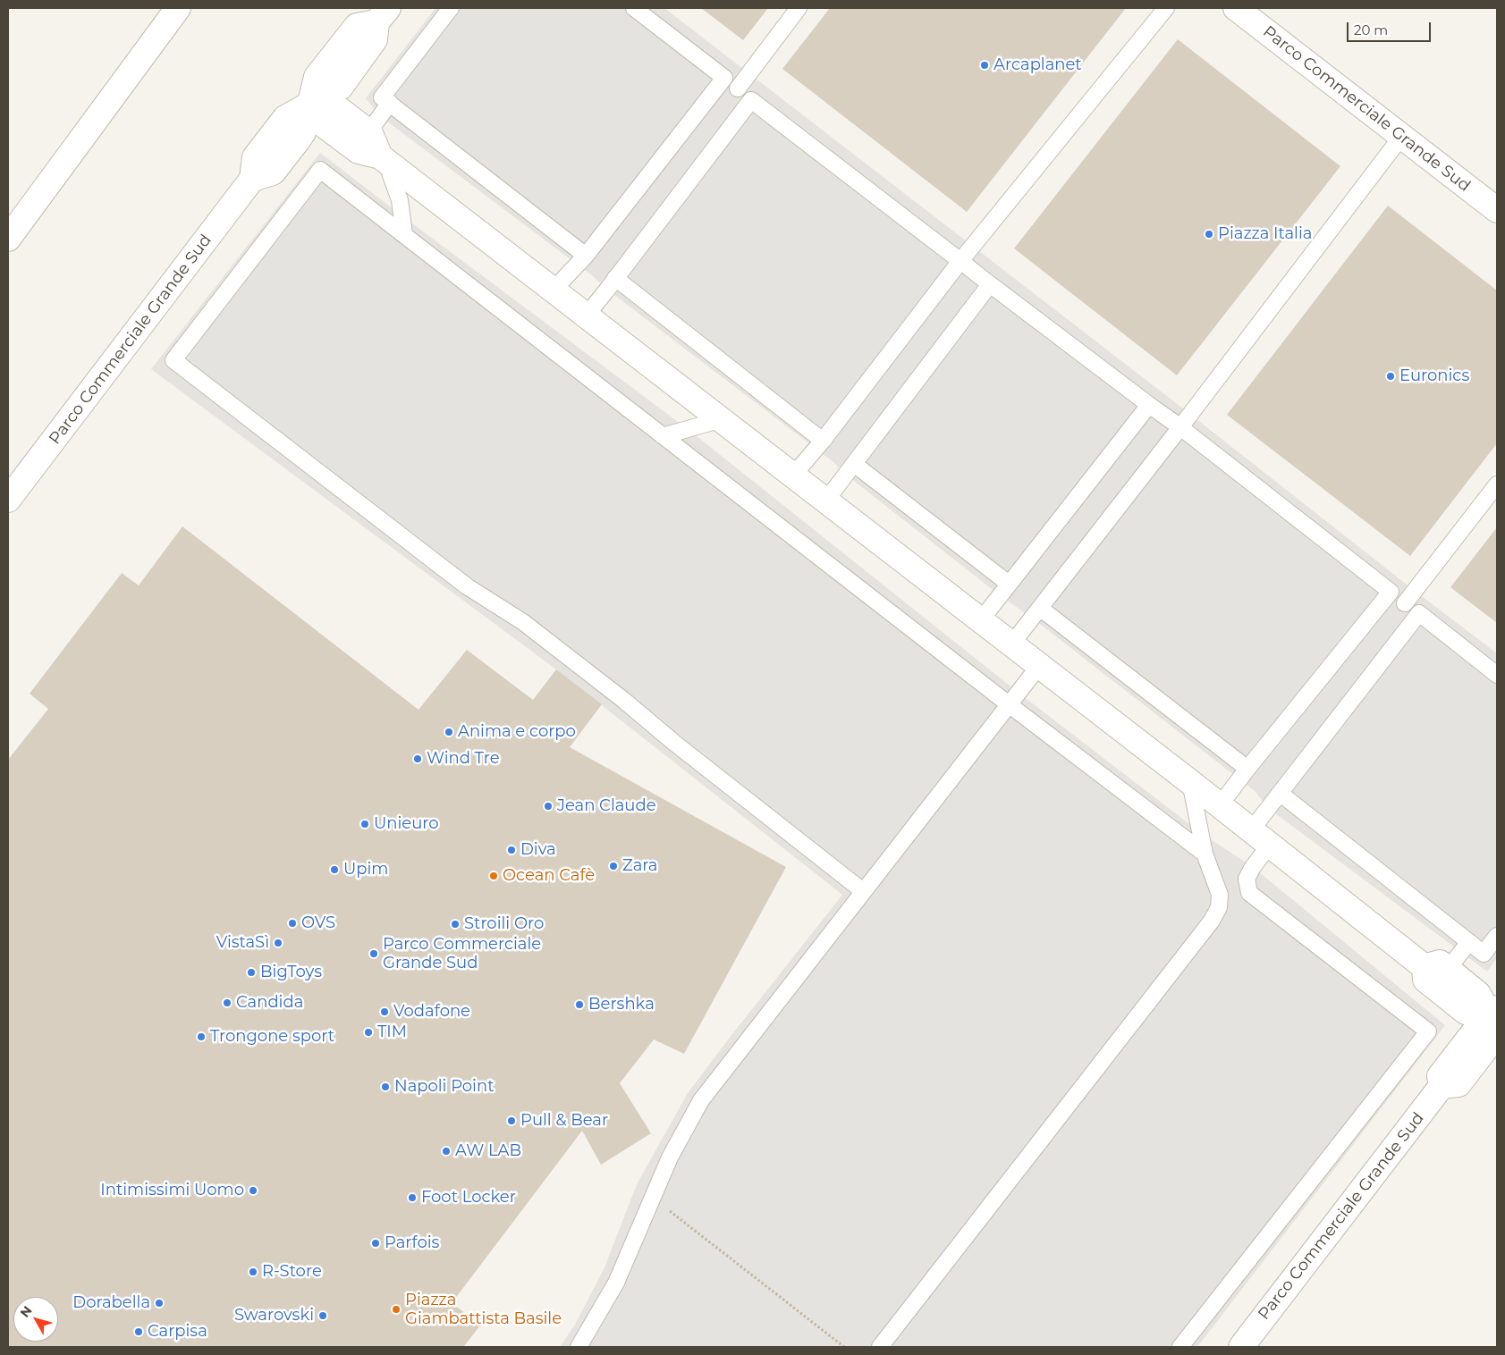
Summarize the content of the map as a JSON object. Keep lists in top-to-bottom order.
{
  "streets": {
    "street": ["Parco Commerciale Grande Sud"]
  },
  "places": [
    "Arcaplanet",
    "Piazza Italia",
    "Euronics",
    "Anima e corpo",
    "Wind Tre",
    "Jean Claude",
    "Unieuro",
    "Diva",
    "Zara",
    "Upim",
    "Ocean Cafè",
    "OVS",
    "Stroili Oro",
    "VistaSì",
    "Parco Commerciale Grande Sud",
    "BigToys",
    "Candida",
    "Bershka",
    "Vodafone",
    "TIM",
    "Trongone sport",
    "Napoli Point",
    "Pull & Bear",
    "AW LAB",
    "Intimissimi Uomo",
    "Foot Locker",
    "Parfois",
    "R-Store",
    "Dorabella",
    "Piazza Giambattista Basile",
    "Swarovski",
    "Carpisa"
  ],
  "scale_bar": "20 m",
  "north": "top left"
}
